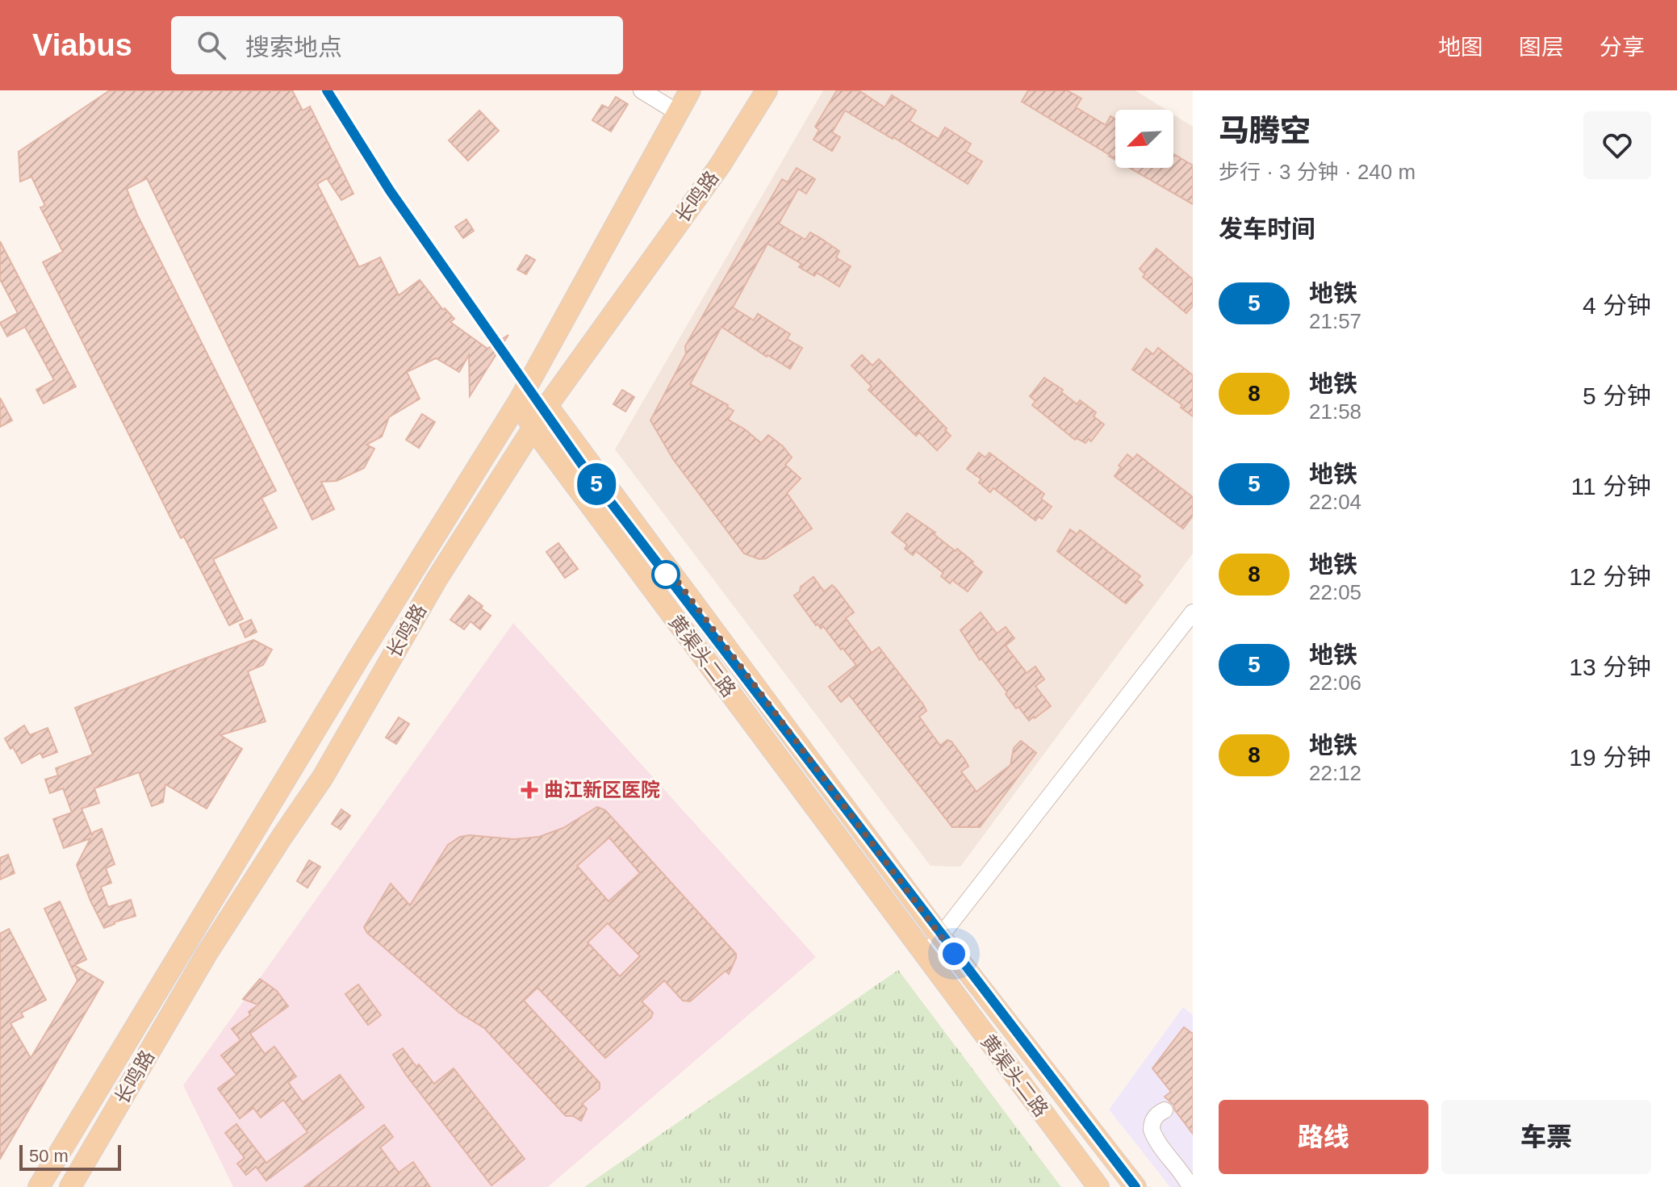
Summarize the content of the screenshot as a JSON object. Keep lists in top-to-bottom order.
{
  "streets": {
    "main road": ["长鸣路", "黄渠头二路"]
  },
  "crossings": [
    ["长鸣路", "黄渠头二路"]
  ],
  "places": {
    "health": ["曲江新区医院"]
  },
  "lines": ["metro line 5"],
  "scale_bar": "50 m",
  "north": "bottom left",
  "page": {
    "header": "Viabus",
    "search": "搜索地点",
    "nav": ["地图", "图层", "分享"],
    "on_map": "5",
    "heading": [
      ["马腾空", "步行 · 3 分钟 · 240 m"],
      "发车时间"
    ],
    "list": [
      {
        "mark": "5",
        "name": "地铁",
        "note": "21:57",
        "value": "4 分钟"
      },
      {
        "mark": "8",
        "name": "地铁",
        "note": "21:58",
        "value": "5 分钟"
      },
      {
        "mark": "5",
        "name": "地铁",
        "note": "22:04",
        "value": "11 分钟"
      },
      {
        "mark": "8",
        "name": "地铁",
        "note": "22:05",
        "value": "12 分钟"
      },
      {
        "mark": "5",
        "name": "地铁",
        "note": "22:06",
        "value": "13 分钟"
      },
      {
        "mark": "8",
        "name": "地铁",
        "note": "22:12",
        "value": "19 分钟"
      }
    ],
    "buttons": ["路线", "车票"],
    "scale": "50 m"
  }
}
